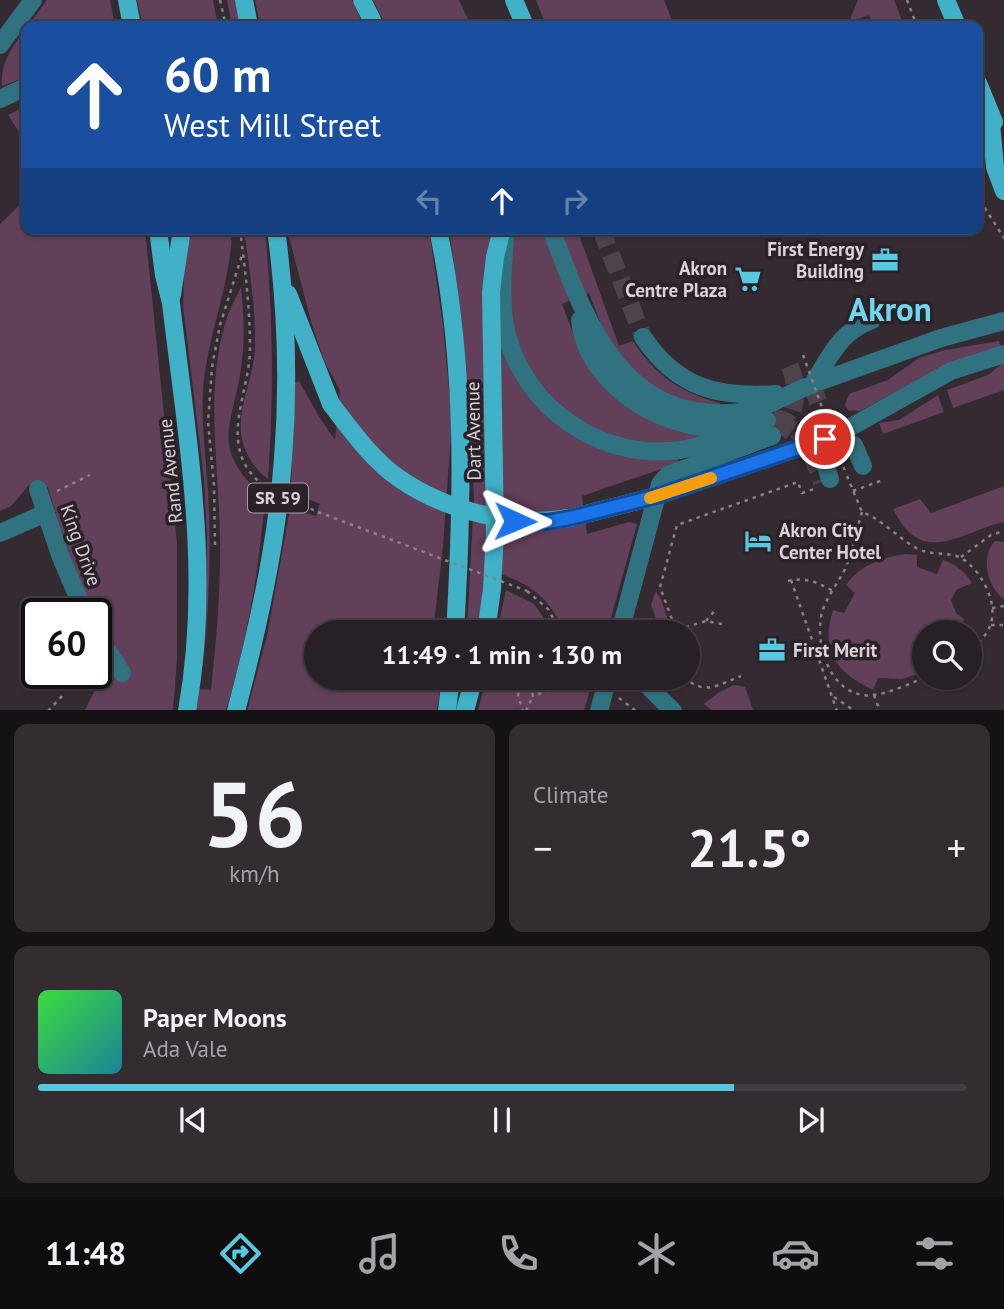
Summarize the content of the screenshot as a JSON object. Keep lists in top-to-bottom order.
{
  "streets": {
    "main road": ["Dart Avenue", "Rand Avenue", "SR 59"],
    "street": ["King Drive"]
  },
  "districts": ["Akron"],
  "places": {
    "office": ["First Energy Building", "First Merit"],
    "supermarket": ["Akron Centre Plaza"],
    "hotel": ["Akron City Center Hotel"]
  },
  "page": {
    "turn": ["60 m", "West Mill Street"],
    "limit": "60",
    "trip": "11:49 · 1 min · 130 m",
    "tile": [
      ["56", "km/h"],
      "Climate"
    ],
    "heat": ["−", "21.5°", "+"],
    "song": ["Paper Moons", "Ada Vale"],
    "tabs": "11:48"
  }
}
